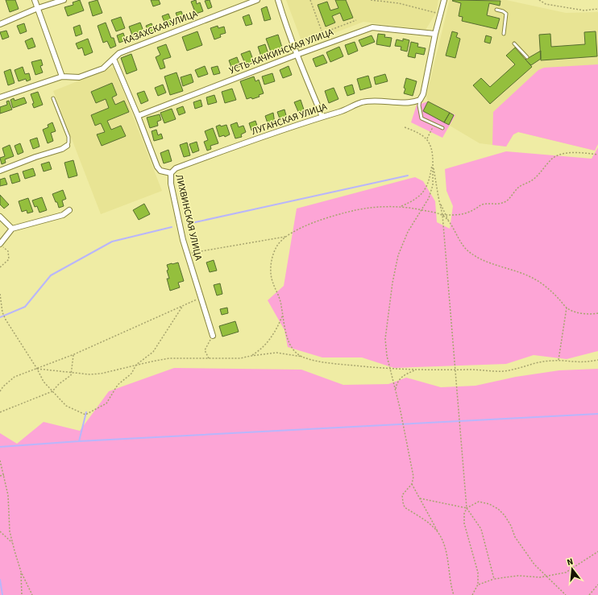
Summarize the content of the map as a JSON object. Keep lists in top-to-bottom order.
{
  "streets": {
    "street": [
      "КАЗАХСКАЯ УЛИЦА",
      "УСТЬ-КАЧКИНСКАЯ УЛИЦА",
      "ЛУГАНСКАЯ УЛИЦА",
      "ЛИХВИНСКАЯ УЛИЦА"
    ]
  },
  "crossings": [
    ["КАЗАХСКАЯ УЛИЦА", "ЛИХВИНСКАЯ УЛИЦА"],
    ["УСТЬ-КАЧКИНСКАЯ УЛИЦА", "ЛИХВИНСКАЯ УЛИЦА"],
    ["ЛУГАНСКАЯ УЛИЦА", "ЛИХВИНСКАЯ УЛИЦА"]
  ],
  "north": "top"
}
